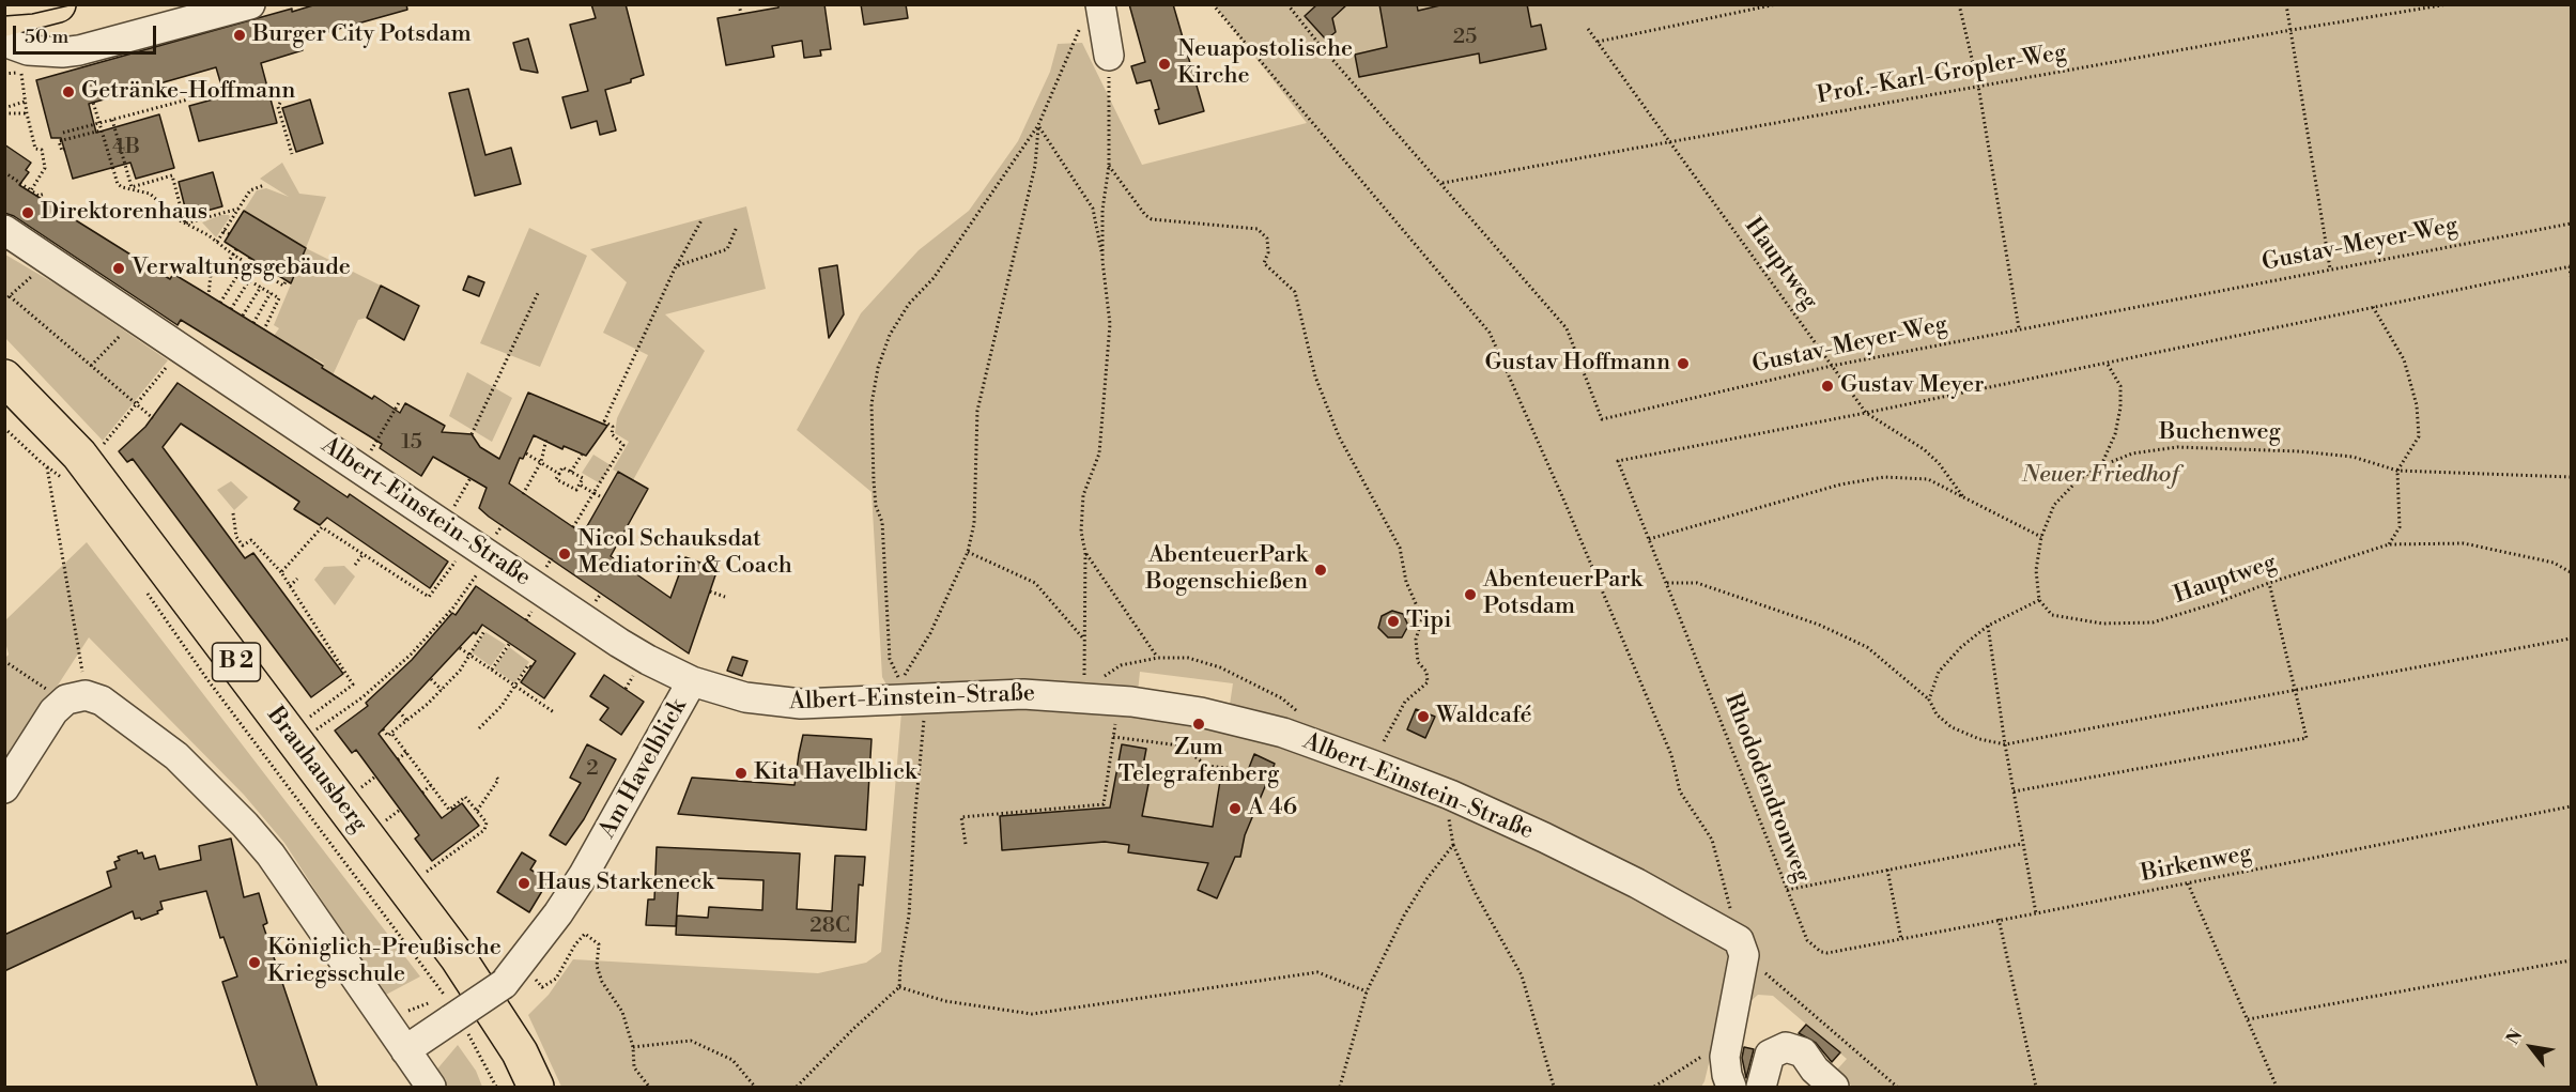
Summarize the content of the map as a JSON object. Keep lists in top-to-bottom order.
{
  "streets": {
    "main road": ["B 2", "Brauhausberg"],
    "street": ["Albert-Einstein-Straße", "Am Havelblick"],
    "path": [
      "Prof.-Karl-Gropler-Weg",
      "Gustav-Meyer-Weg",
      "Hauptweg",
      "Buchenweg",
      "Rhododendronweg",
      "Birkenweg"
    ]
  },
  "crossings": [
    ["Prof.-Karl-Gropler-Weg", "Gustav-Meyer-Weg"],
    ["Prof.-Karl-Gropler-Weg", "Hauptweg"],
    ["Gustav-Meyer-Weg", "Hauptweg"],
    ["Hauptweg", "Buchenweg"],
    ["Hauptweg", "Rhododendronweg"],
    ["Albert-Einstein-Straße", "Am Havelblick"],
    ["Rhododendronweg", "Birkenweg"]
  ],
  "parks": ["Neuer Friedhof"],
  "places": [
    "Burger City Potsdam",
    "Neuapostolische Kirche",
    "Getränke-Hoffmann",
    "Direktorenhaus",
    "Verwaltungsgebäude",
    "Gustav Hoffmann",
    "Gustav Meyer",
    "Nicol Schauksdat Mediatorin & Coach",
    "AbenteuerPark Bogenschießen",
    "AbenteuerPark Potsdam",
    "Tipi",
    "Waldcafé",
    "Zum Telegrafenberg",
    "Kita Havelblick",
    "A 46",
    "Haus Starkeneck",
    "Königlich-Preußische Kriegsschule"
  ],
  "house_numbers": [
    "25",
    "4B",
    "15",
    "2",
    "28C"
  ],
  "scale_bar": "50 m",
  "north": "top left"
}
